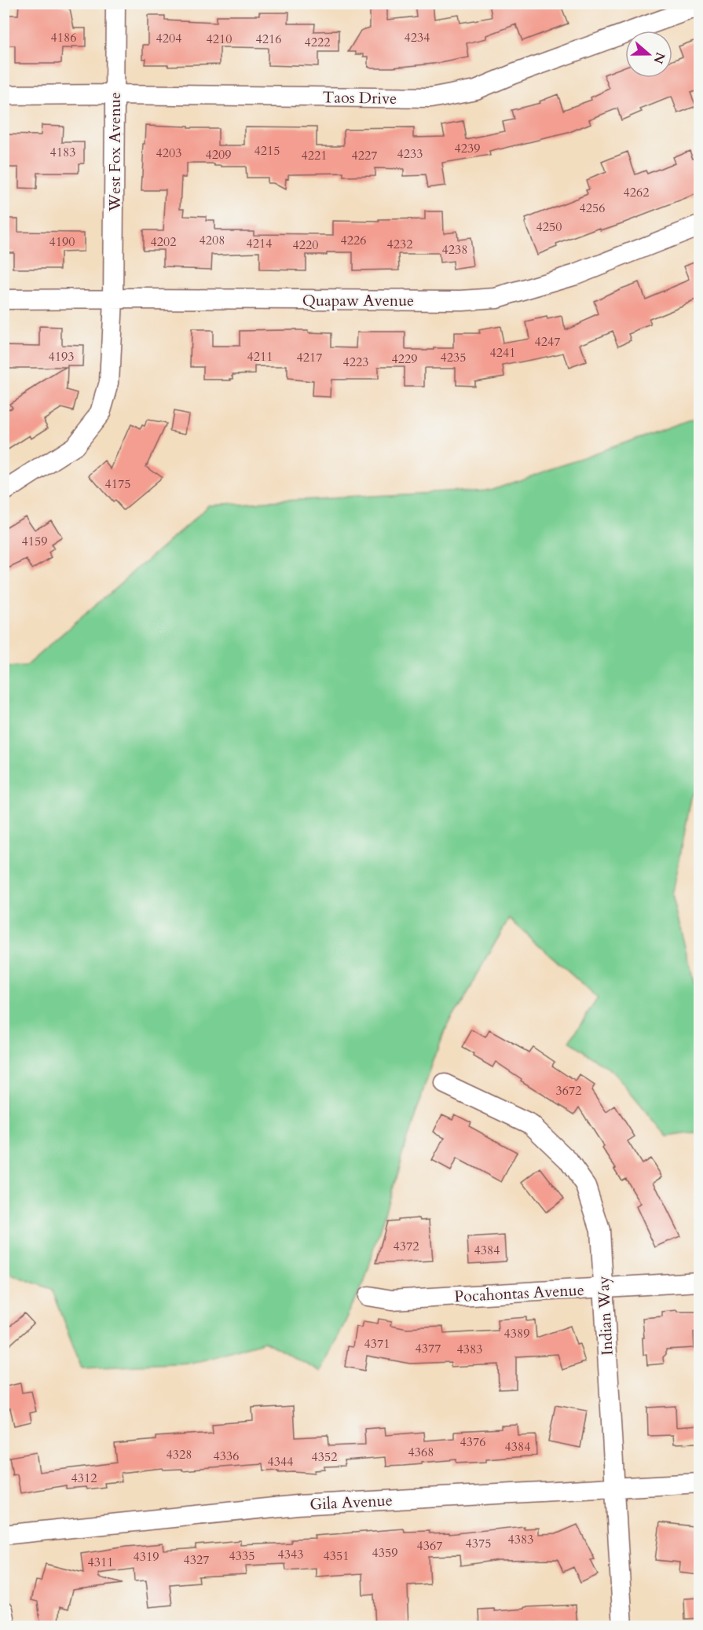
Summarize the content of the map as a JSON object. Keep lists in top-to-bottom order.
{
  "streets": {
    "street": [
      "Taos Drive",
      "West Fox Avenue",
      "Quapaw Avenue",
      "Pocahontas Avenue",
      "Indian Way",
      "Gila Avenue"
    ]
  },
  "crossings": [
    ["Taos Drive", "West Fox Avenue"],
    ["West Fox Avenue", "Quapaw Avenue"],
    ["Pocahontas Avenue", "Indian Way"],
    ["Indian Way", "Gila Avenue"]
  ],
  "house_numbers": [
    "4186",
    "4234",
    "4204",
    "4210",
    "4216",
    "4222",
    "4239",
    "4215",
    "4183",
    "4203",
    "4233",
    "4209",
    "4221",
    "4227",
    "4262",
    "4256",
    "4250",
    "4208",
    "4226",
    "4190",
    "4202",
    "4214",
    "4232",
    "4220",
    "4238",
    "4247",
    "4241",
    "4193",
    "4211",
    "4217",
    "4235",
    "4229",
    "4223",
    "4175",
    "4159",
    "3672",
    "4372",
    "4384",
    "4389",
    "4371",
    "4377",
    "4383",
    "4376",
    "4384",
    "4368",
    "4328",
    "4336",
    "4352",
    "4344",
    "4312",
    "4383",
    "4375",
    "4367",
    "4359",
    "4343",
    "4335",
    "4351",
    "4319",
    "4327",
    "4311"
  ],
  "north": "right"
}
